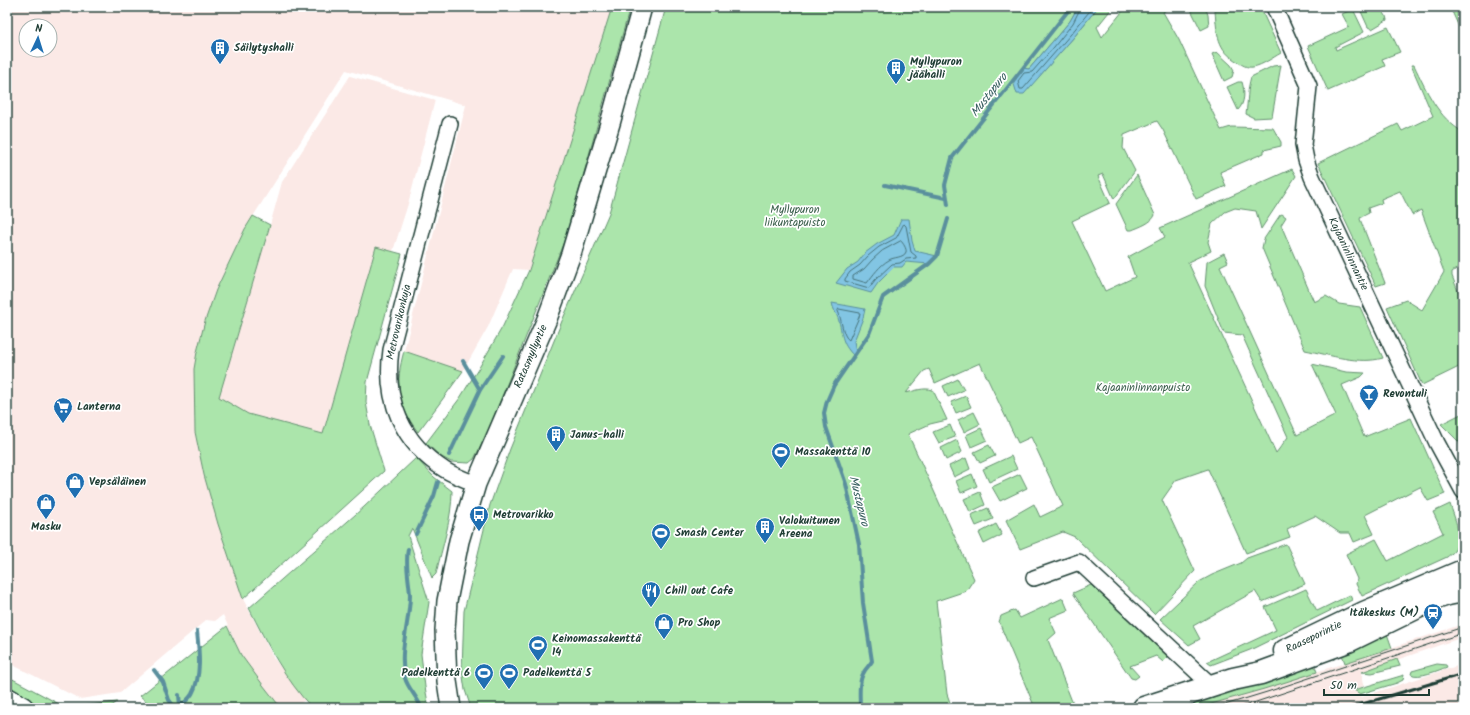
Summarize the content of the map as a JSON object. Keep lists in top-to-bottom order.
{
  "streets": {
    "main road": ["Raaseporintie"],
    "street": ["Kajaaninlinnantie", "Metrovarikonkuja", "Ratasmyllyntie"]
  },
  "crossings": [
    ["Metrovarikonkuja", "Ratasmyllyntie"]
  ],
  "water": ["Mustapuro"],
  "parks": ["Myllypuron liikuntapuisto", "Kajaaninlinnanpuisto"],
  "places": {
    "building": [
      "Säilytyshalli",
      "Myllypuron jäähalli",
      "Janus-halli",
      "Valokuitunen Areena"
    ],
    "bar": ["Revontuli"],
    "supermarket": ["Lanterna"],
    "sports": [
      "Massakenttä 10",
      "Smash Center",
      "Keinomassakenttä 14",
      "Padelkenttä 6",
      "Padelkenttä 5"
    ],
    "shop": ["Vepsäläinen", "Masku", "Pro Shop"],
    "bus stop": ["Metrovarikko"],
    "restaurant": ["Chill out Cafe"],
    "station": ["Itäkeskus (M)"]
  },
  "scale_bar": "50 m",
  "north": "top"
}
